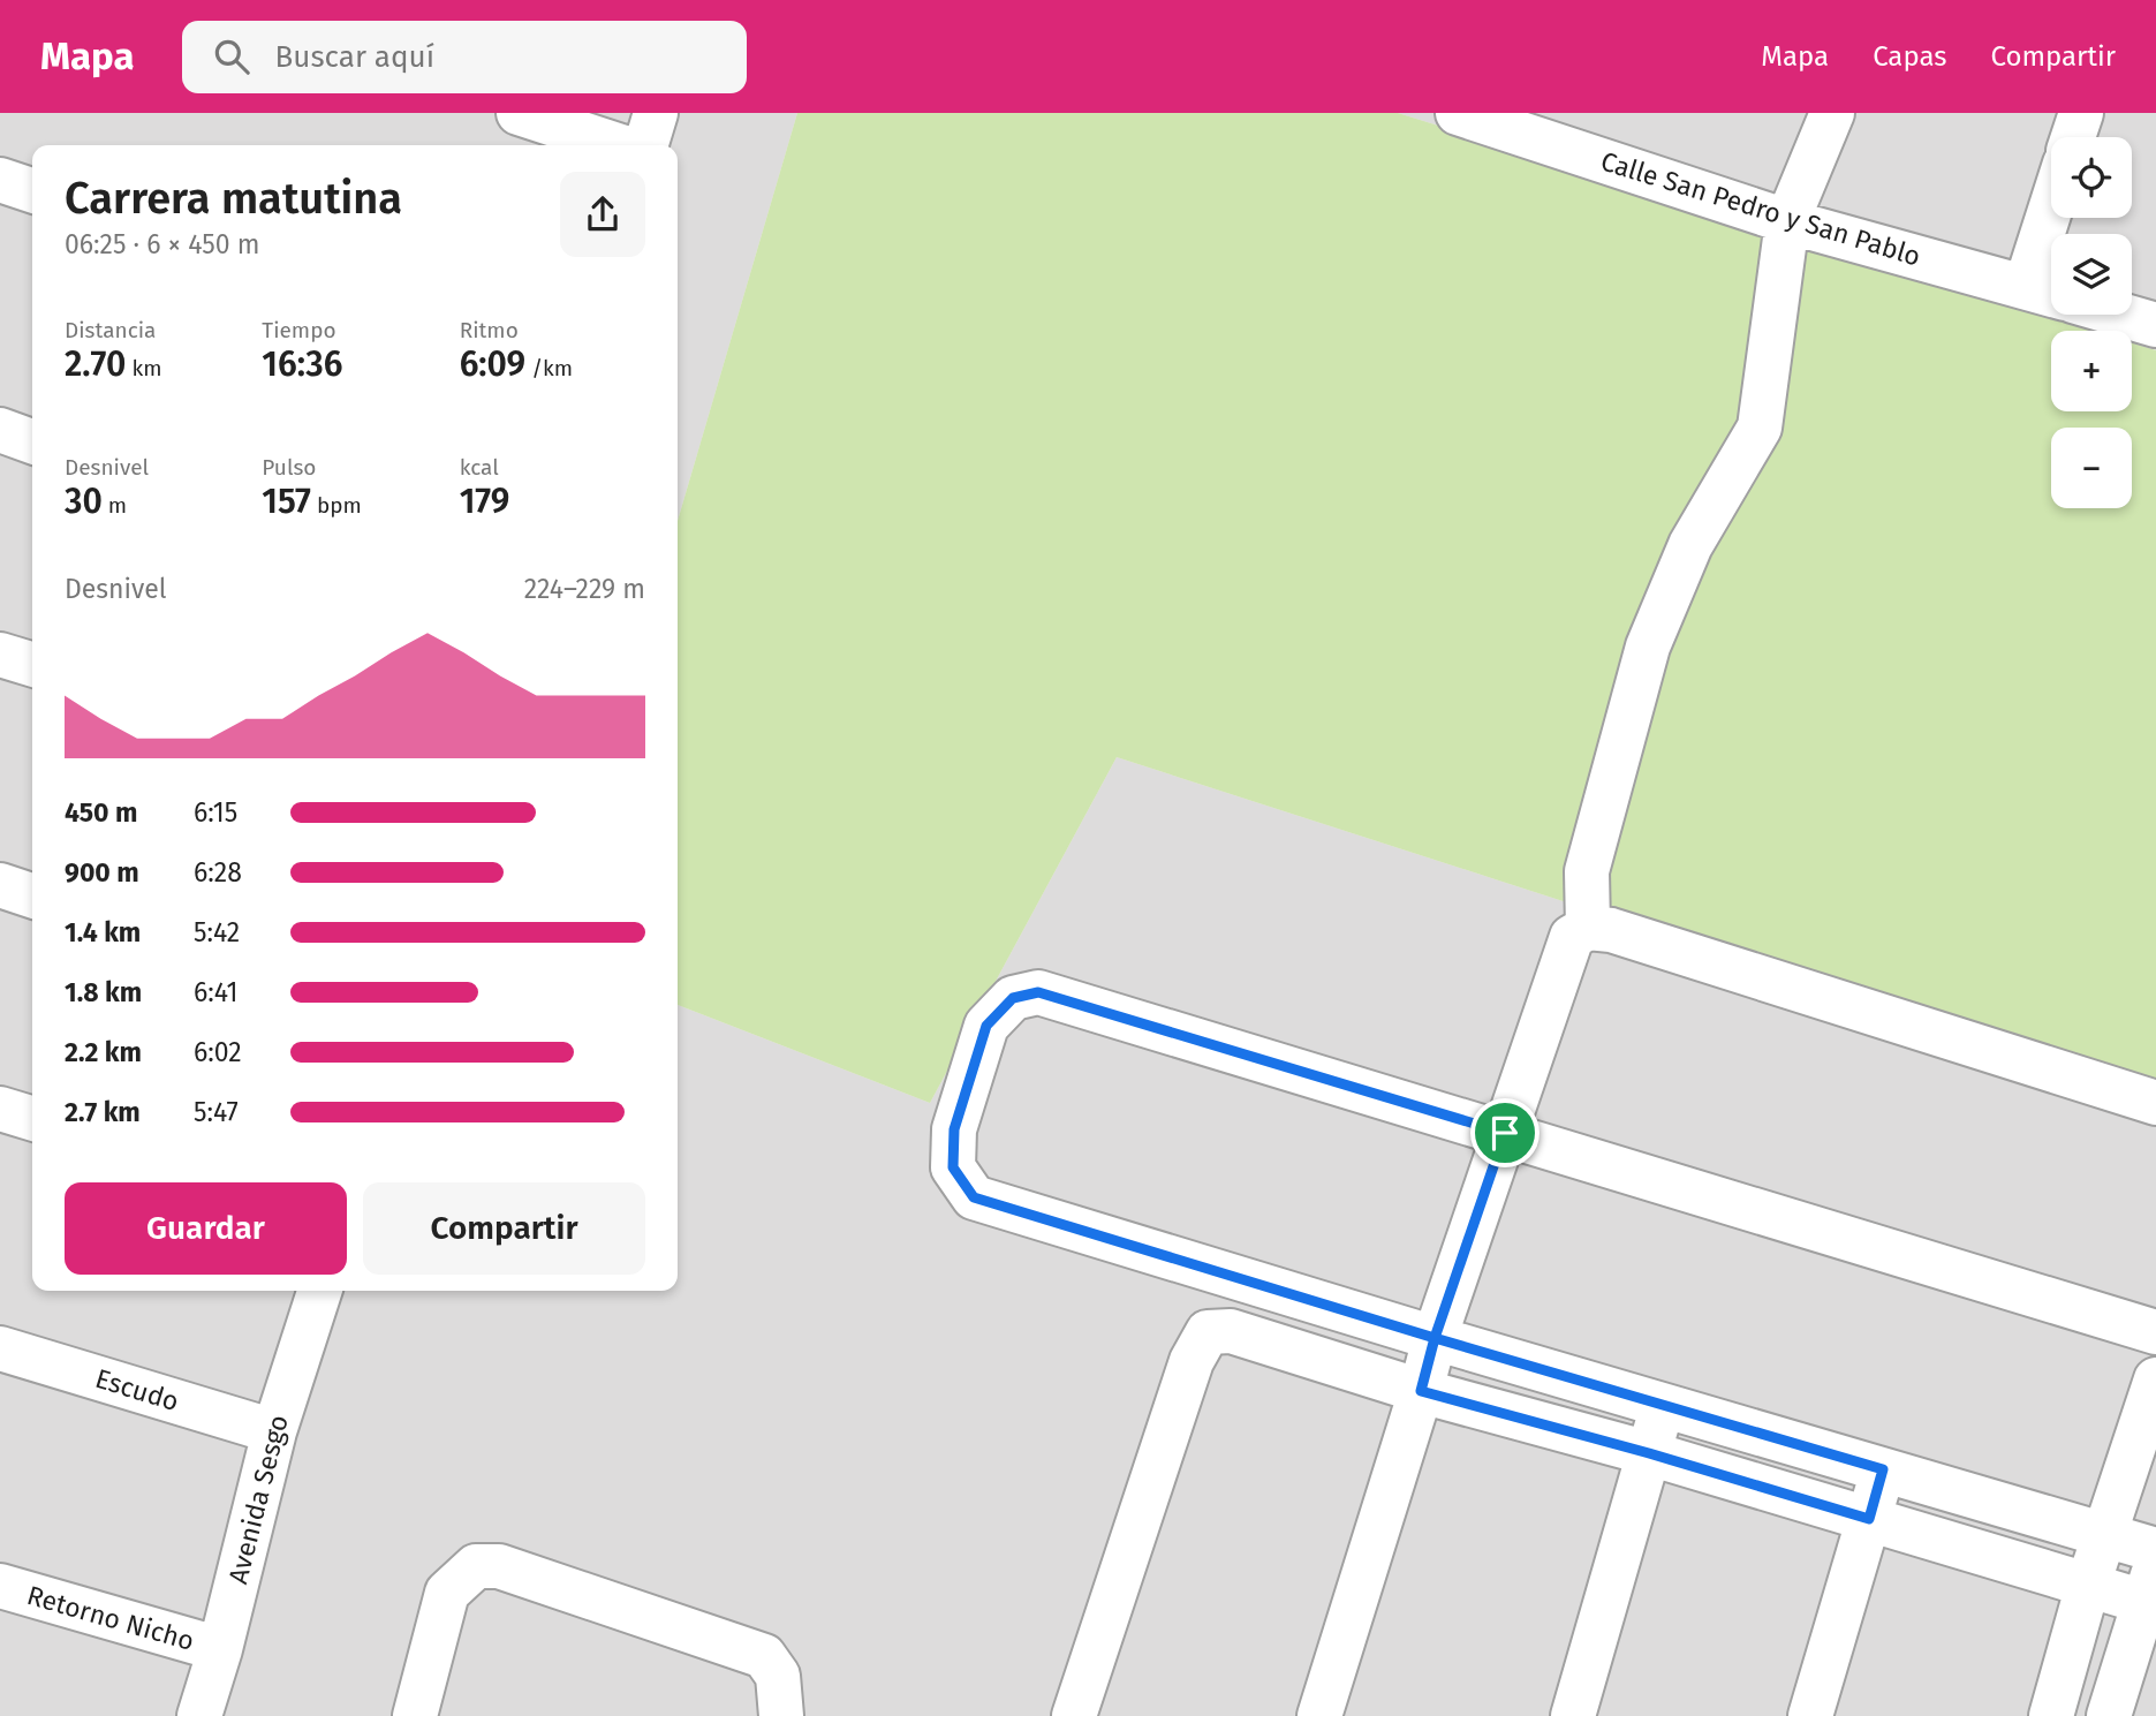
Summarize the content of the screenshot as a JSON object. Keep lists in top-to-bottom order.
{
  "streets": {
    "street": [
      "Calle San Pedro y San Pablo",
      "Escudo",
      "Avenida Sesgo",
      "Retorno Nicho"
    ]
  },
  "crossings": [
    ["Escudo", "Avenida Sesgo"],
    ["Avenida Sesgo", "Retorno Nicho"]
  ],
  "page": {
    "header": "Mapa",
    "search": "Buscar aquí",
    "nav": ["Mapa", "Capas", "Compartir"],
    "map_buttons": ["+", "−"],
    "heading": ["Carrera matutina", "06:25 · 6 × 450 m"],
    "stats": [
      ["Distancia", "2.70 km"],
      ["Tiempo", "16:36"],
      ["Ritmo", "6:09 /km"],
      ["Desnivel", "30 m"],
      ["Pulso", "157 bpm"],
      ["kcal", "179"]
    ],
    "chart": ["Desnivel", "224–229 m"],
    "list": [
      {
        "name": "450 m",
        "note": "6:15"
      },
      {
        "name": "900 m",
        "note": "6:28"
      },
      {
        "name": "1.4 km",
        "note": "5:42"
      },
      {
        "name": "1.8 km",
        "note": "6:41"
      },
      {
        "name": "2.2 km",
        "note": "6:02"
      },
      {
        "name": "2.7 km",
        "note": "5:47"
      }
    ],
    "buttons": ["Guardar", "Compartir"]
  }
}
